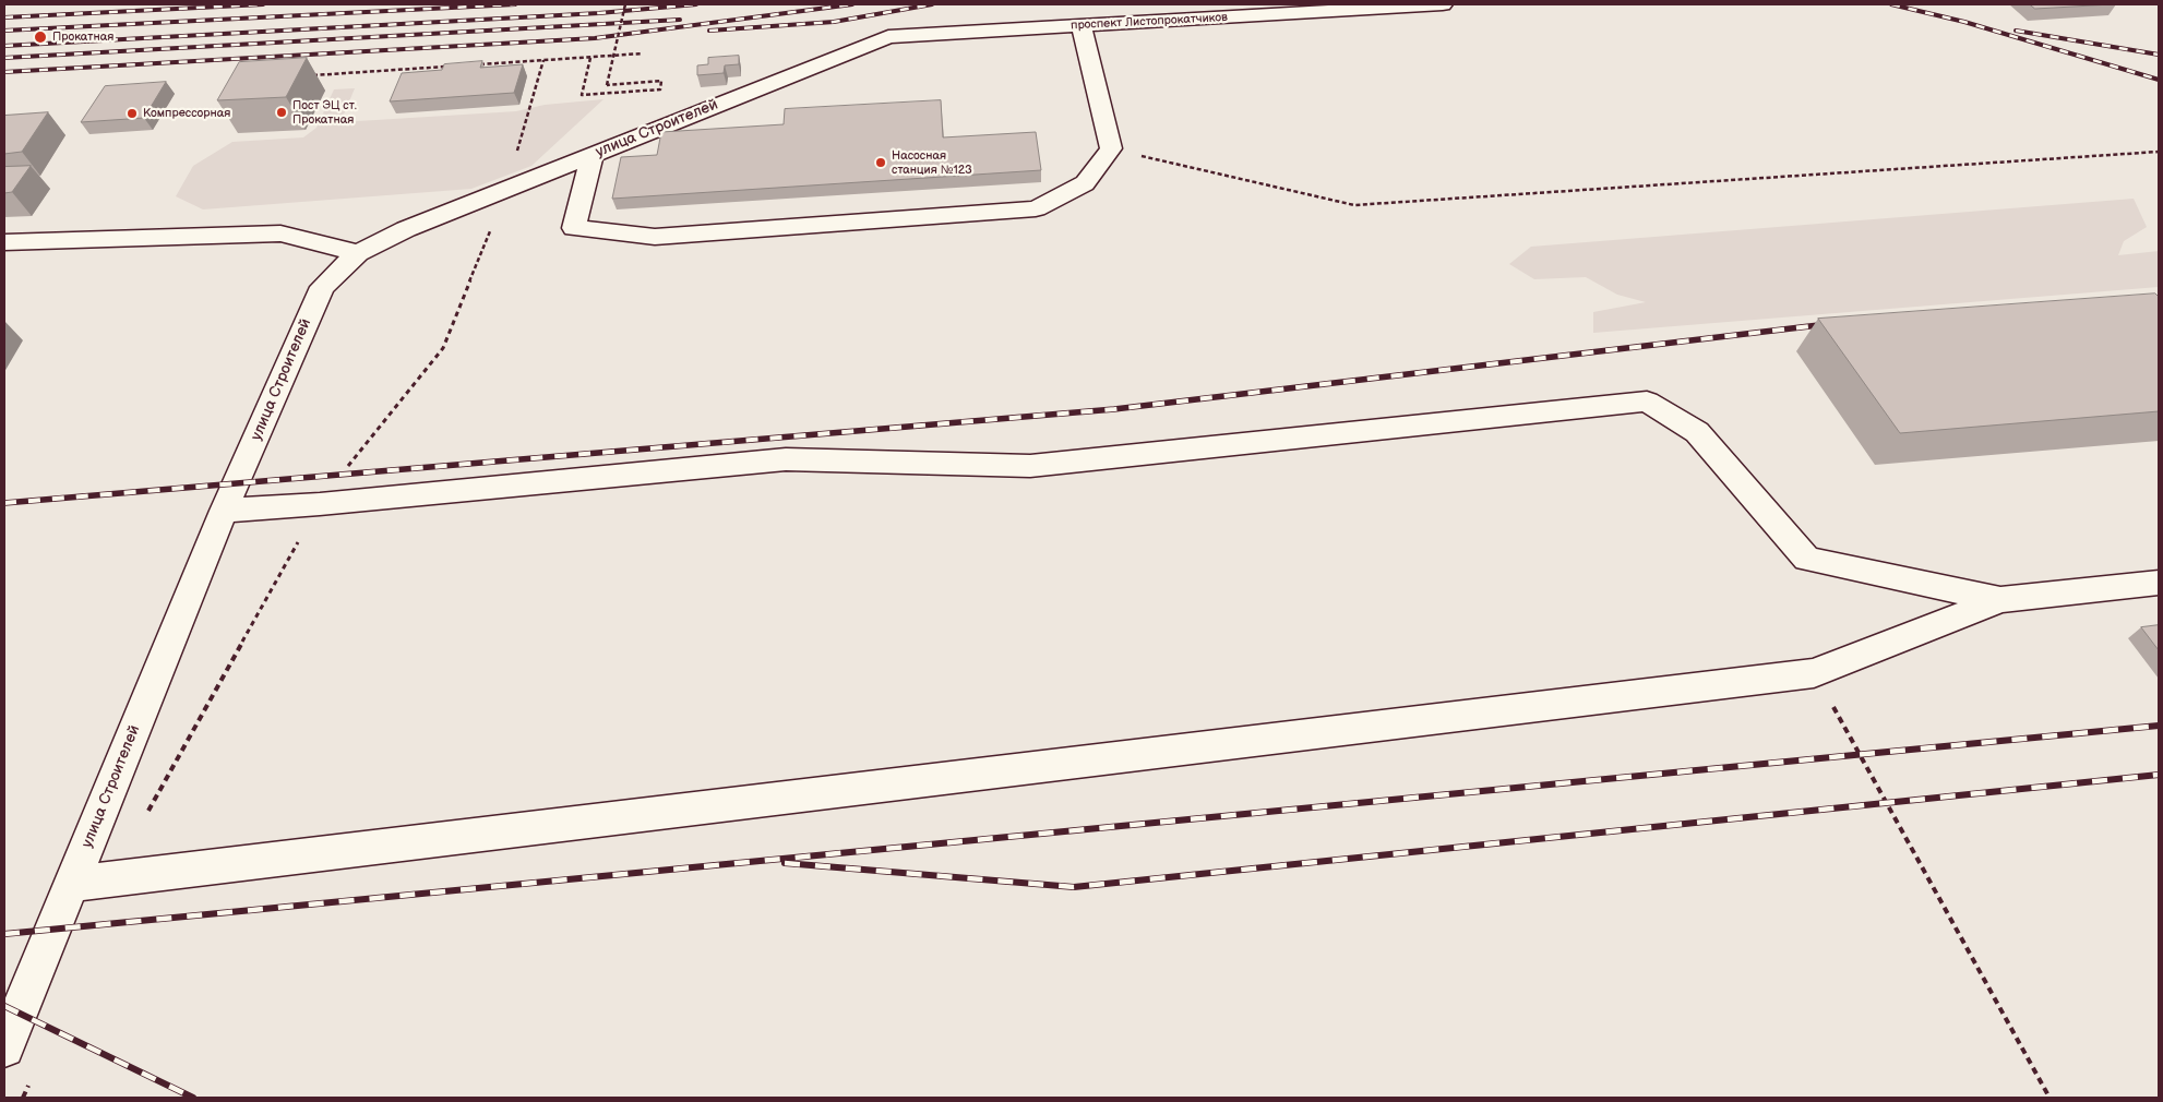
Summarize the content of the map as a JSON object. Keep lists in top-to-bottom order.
{
  "streets": {
    "street": ["проспект Листопрокатчиков", "улица Строителей"]
  },
  "crossings": [
    ["проспект Листопрокатчиков", "улица Строителей"]
  ],
  "places": [
    "Прокатная",
    "Пост ЭЦ ст. Прокатная",
    "Компрессорная",
    "Насосная станция №123"
  ]
}
